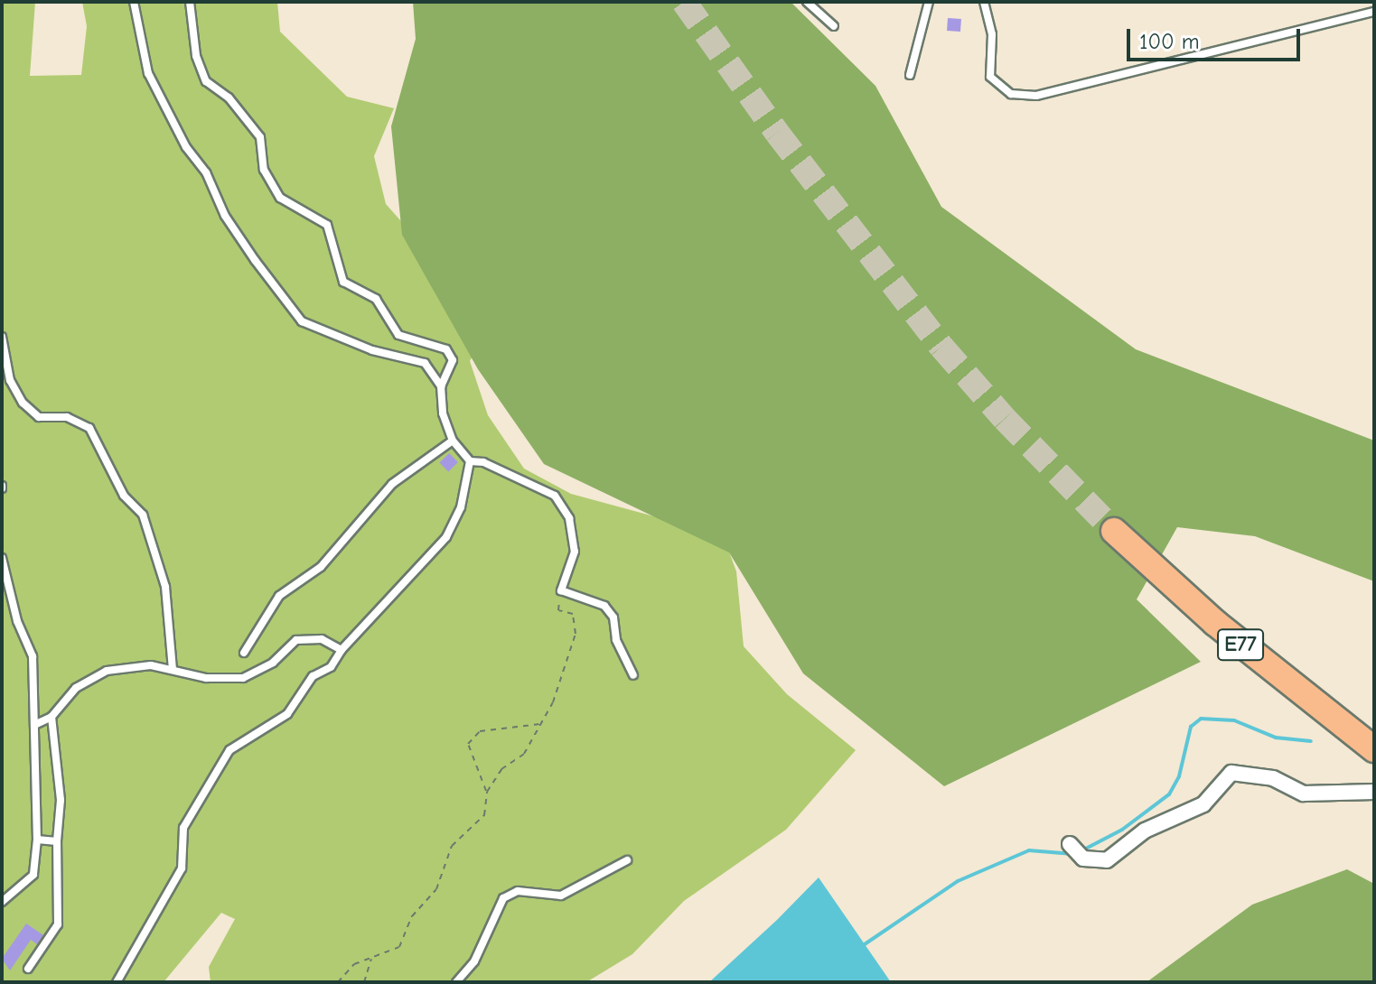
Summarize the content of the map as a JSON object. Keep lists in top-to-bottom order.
{
  "streets": {
    "highway": ["E77"]
  },
  "scale_bar": "100 m"
}
